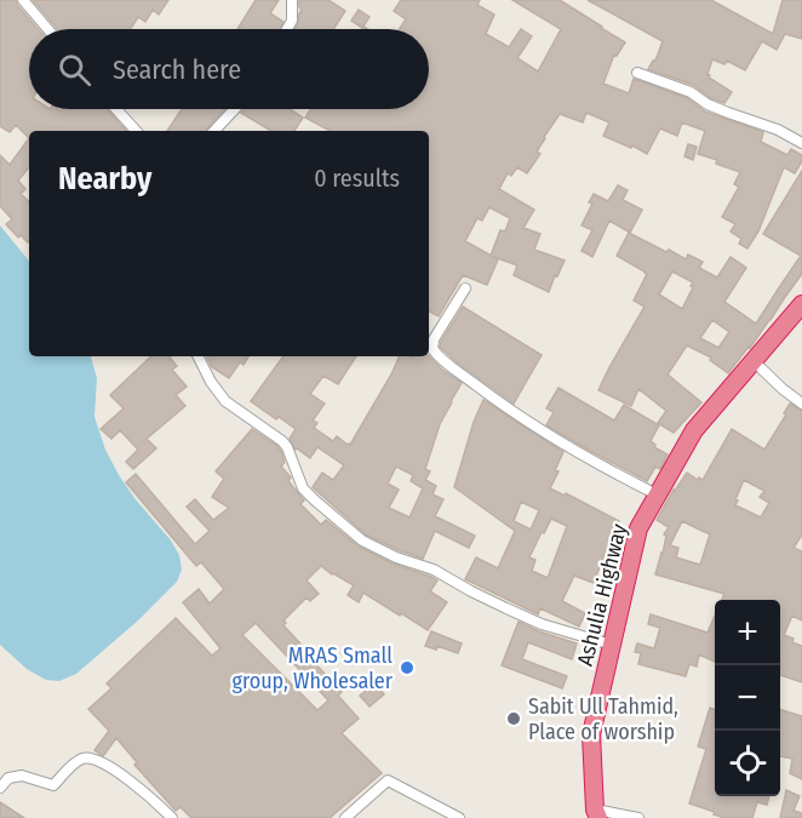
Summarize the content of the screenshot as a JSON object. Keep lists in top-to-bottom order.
{
  "streets": {
    "highway": ["Ashulia Highway"]
  },
  "places": ["MRAS Small group, Wholesaler", "Sabit Ull Tahmid, Place of worship"],
  "page": {
    "search": "Search here",
    "heading": ["Nearby", "0 results"],
    "map_buttons": ["+", "−"]
  }
}
